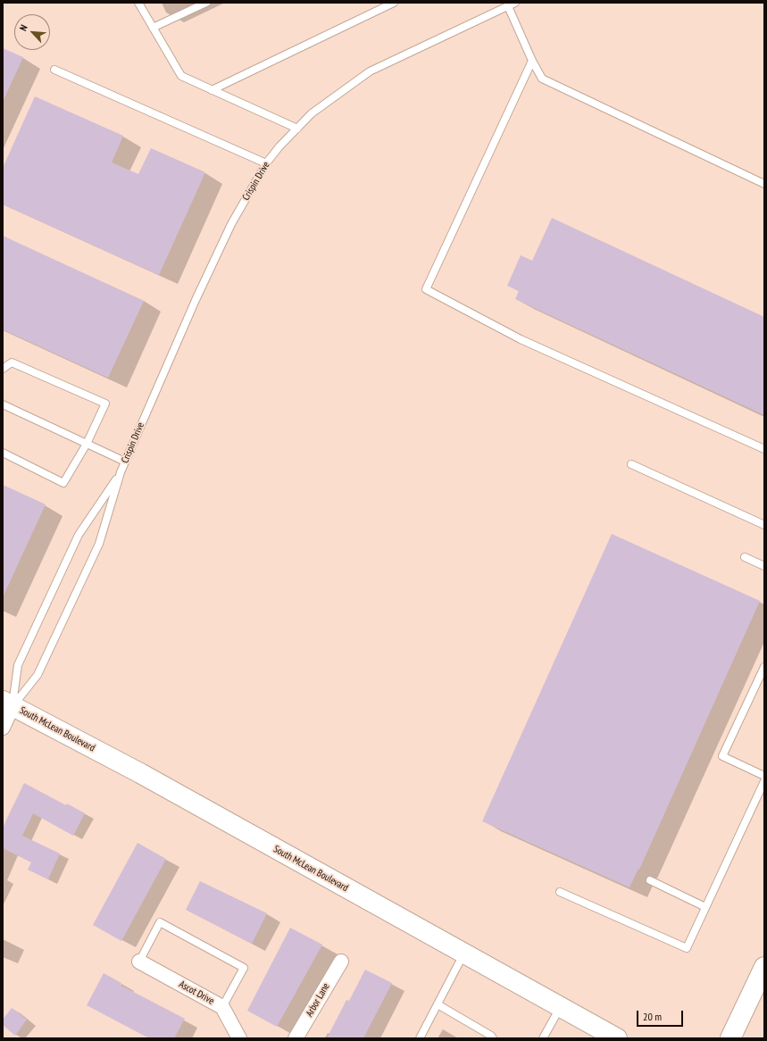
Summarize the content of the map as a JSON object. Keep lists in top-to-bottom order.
{
  "streets": {
    "main road": ["South McLean Boulevard"],
    "street": ["Crispin Drive", "Ascot Drive", "Arbor Lane"]
  },
  "crossings": [
    ["Crispin Drive", "South McLean Boulevard"]
  ],
  "scale_bar": "20 m",
  "north": "top left"
}
